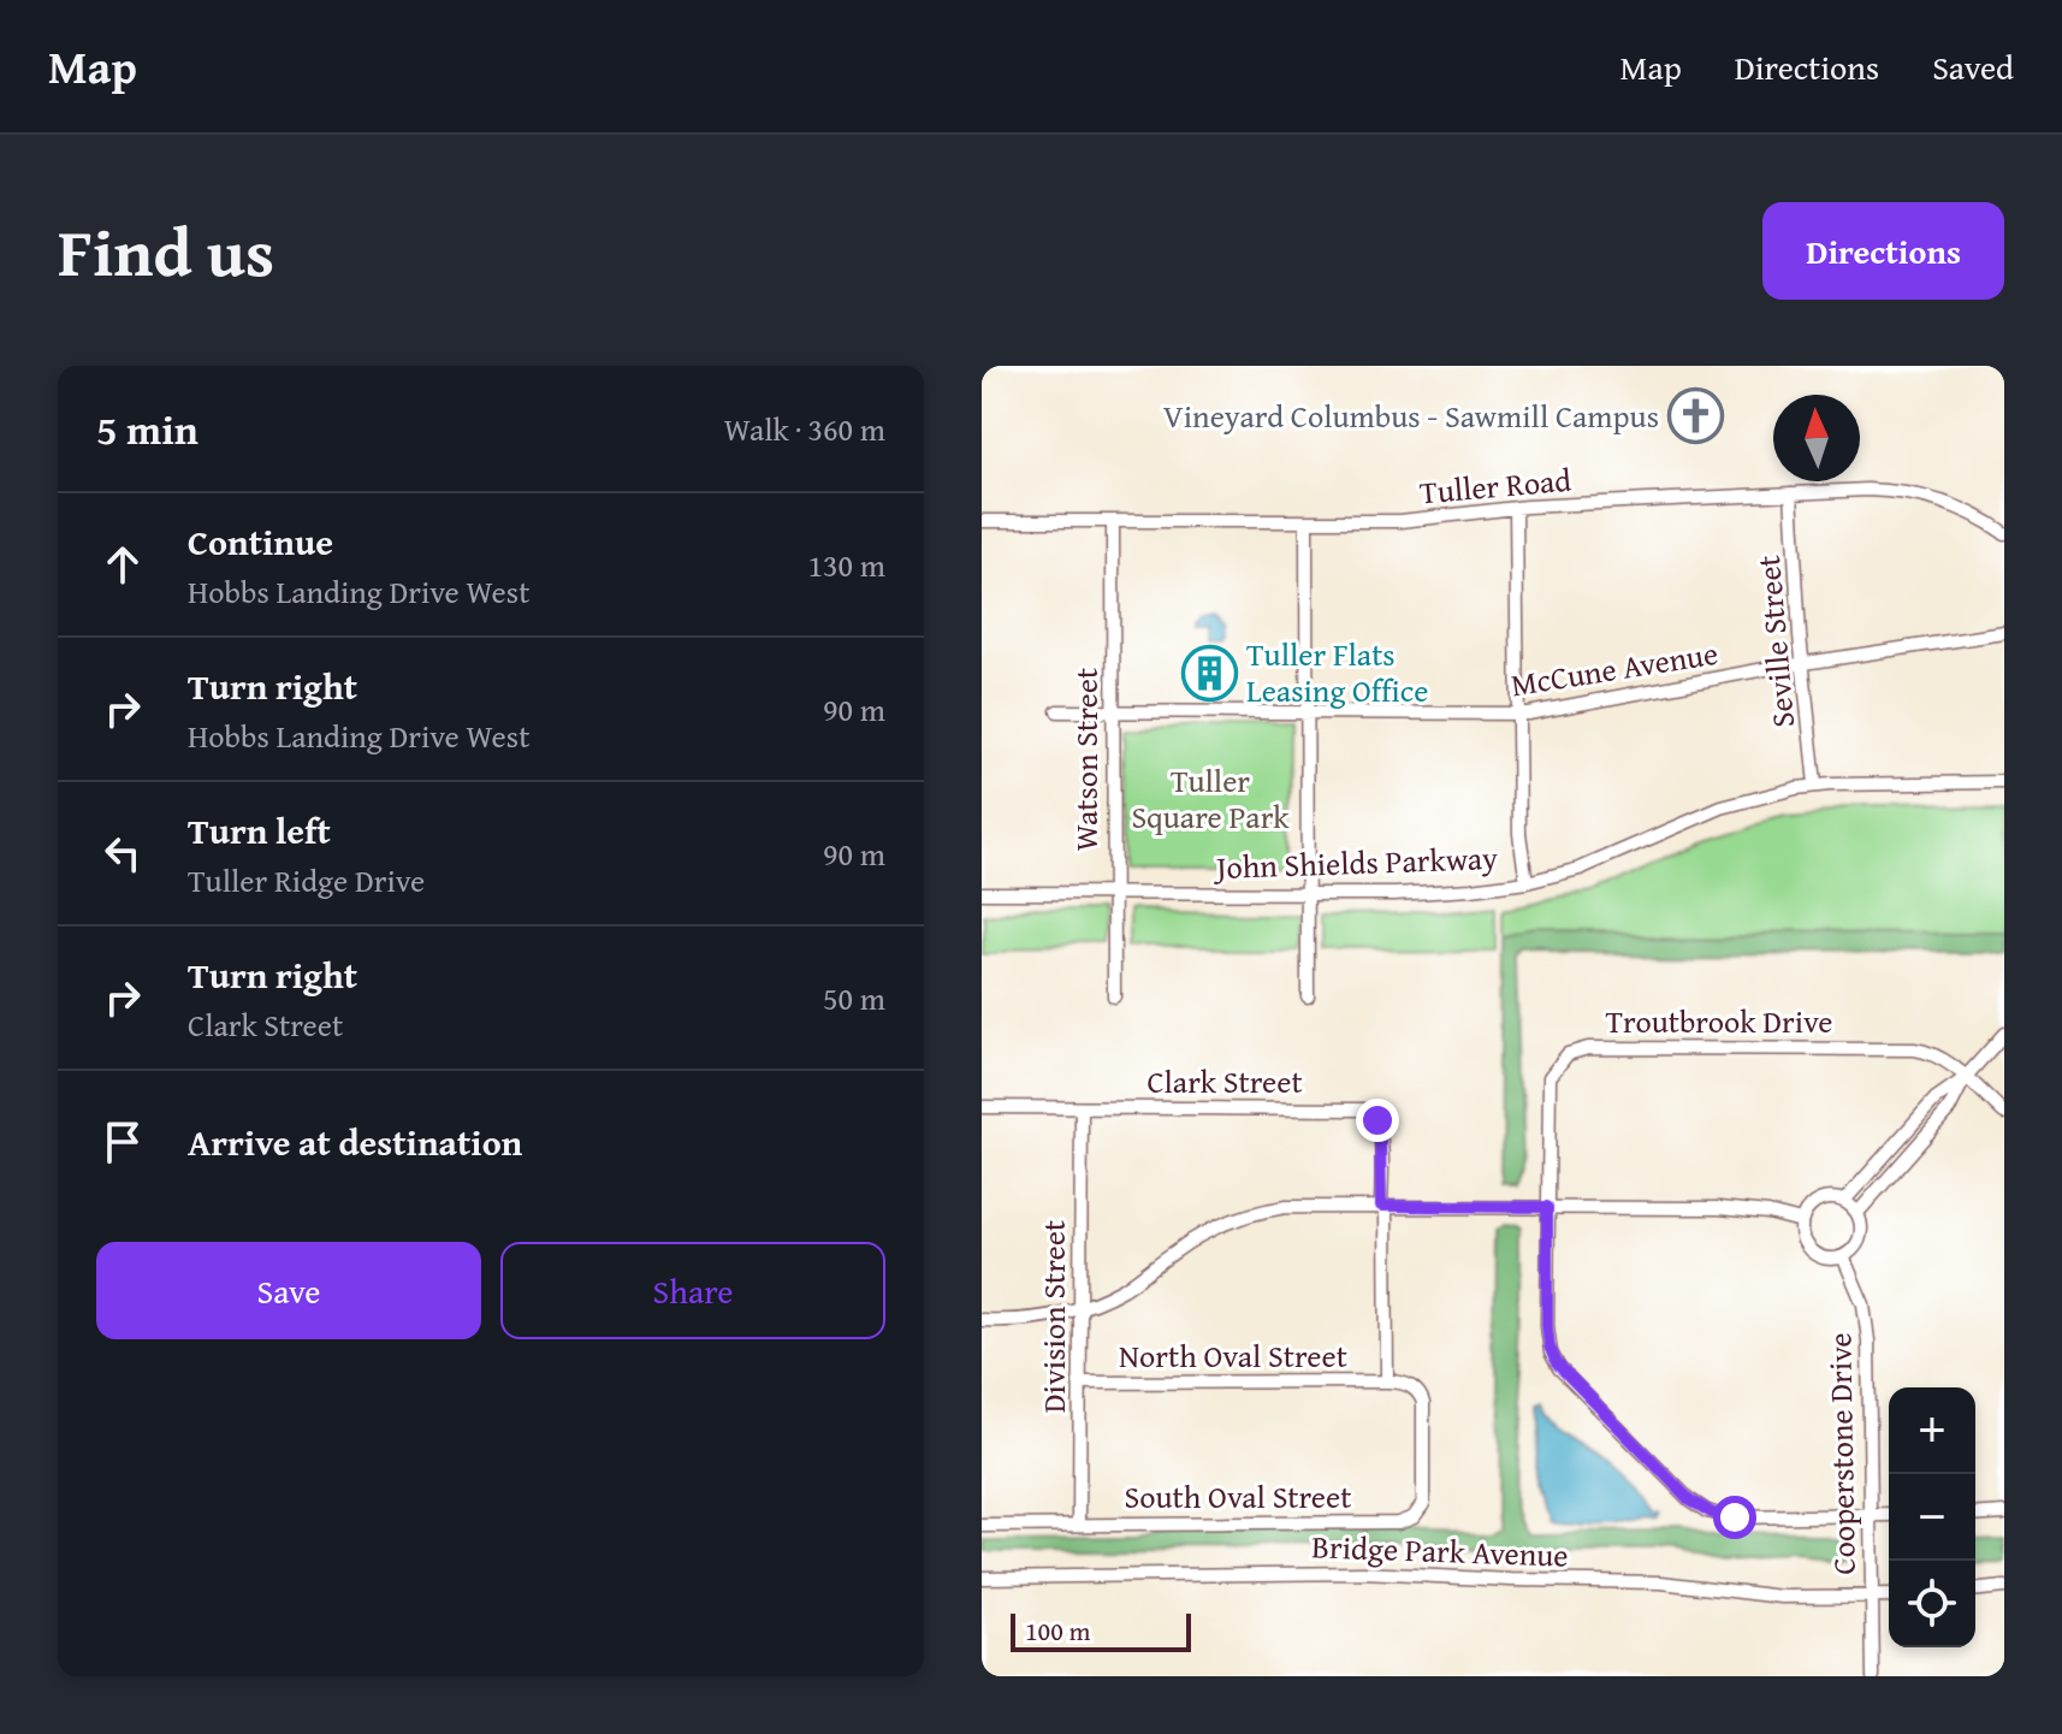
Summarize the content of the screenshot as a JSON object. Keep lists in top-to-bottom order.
{
  "streets": {
    "street": [
      "Tuller Road",
      "Seville Street",
      "McCune Avenue",
      "Watson Street",
      "John Shields Parkway",
      "Troutbrook Drive",
      "Clark Street",
      "Division Street",
      "North Oval Street",
      "Cooperstone Drive",
      "South Oval Street",
      "Bridge Park Avenue"
    ]
  },
  "crossings": [
    ["Tuller Road", "Seville Street"],
    ["Tuller Road", "Watson Street"],
    ["Seville Street", "McCune Avenue"],
    ["Seville Street", "John Shields Parkway"],
    ["McCune Avenue", "Watson Street"],
    ["Watson Street", "John Shields Parkway"],
    ["Clark Street", "Division Street"],
    ["Clark Street", "North Oval Street"],
    ["Clark Street", "South Oval Street"],
    ["Division Street", "North Oval Street"],
    ["Division Street", "South Oval Street"],
    ["North Oval Street", "South Oval Street"],
    ["Cooperstone Drive", "Bridge Park Avenue"]
  ],
  "parks": ["Tuller Square Park"],
  "places": {
    "church": ["Vineyard Columbus - Sawmill Campus"],
    "building": ["Tuller Flats Leasing Office"]
  },
  "scale_bar": "100 m",
  "north": "top",
  "page": {
    "header": "Map",
    "nav": ["Map", "Directions", "Saved"],
    "title": "Find us",
    "buttons": [
      "Directions",
      ["Save", "Share"]
    ],
    "heading": ["5 min", "Walk · 360 m"],
    "list": [
      ["Continue", "Hobbs Landing Drive West", "130 m"],
      ["Turn right", "Hobbs Landing Drive West", "90 m"],
      ["Turn left", "Tuller Ridge Drive", "90 m"],
      ["Turn right", "Clark Street", "50 m"],
      "Arrive at destination"
    ],
    "map_buttons": ["+", "−"],
    "scale": "100 m"
  }
}
